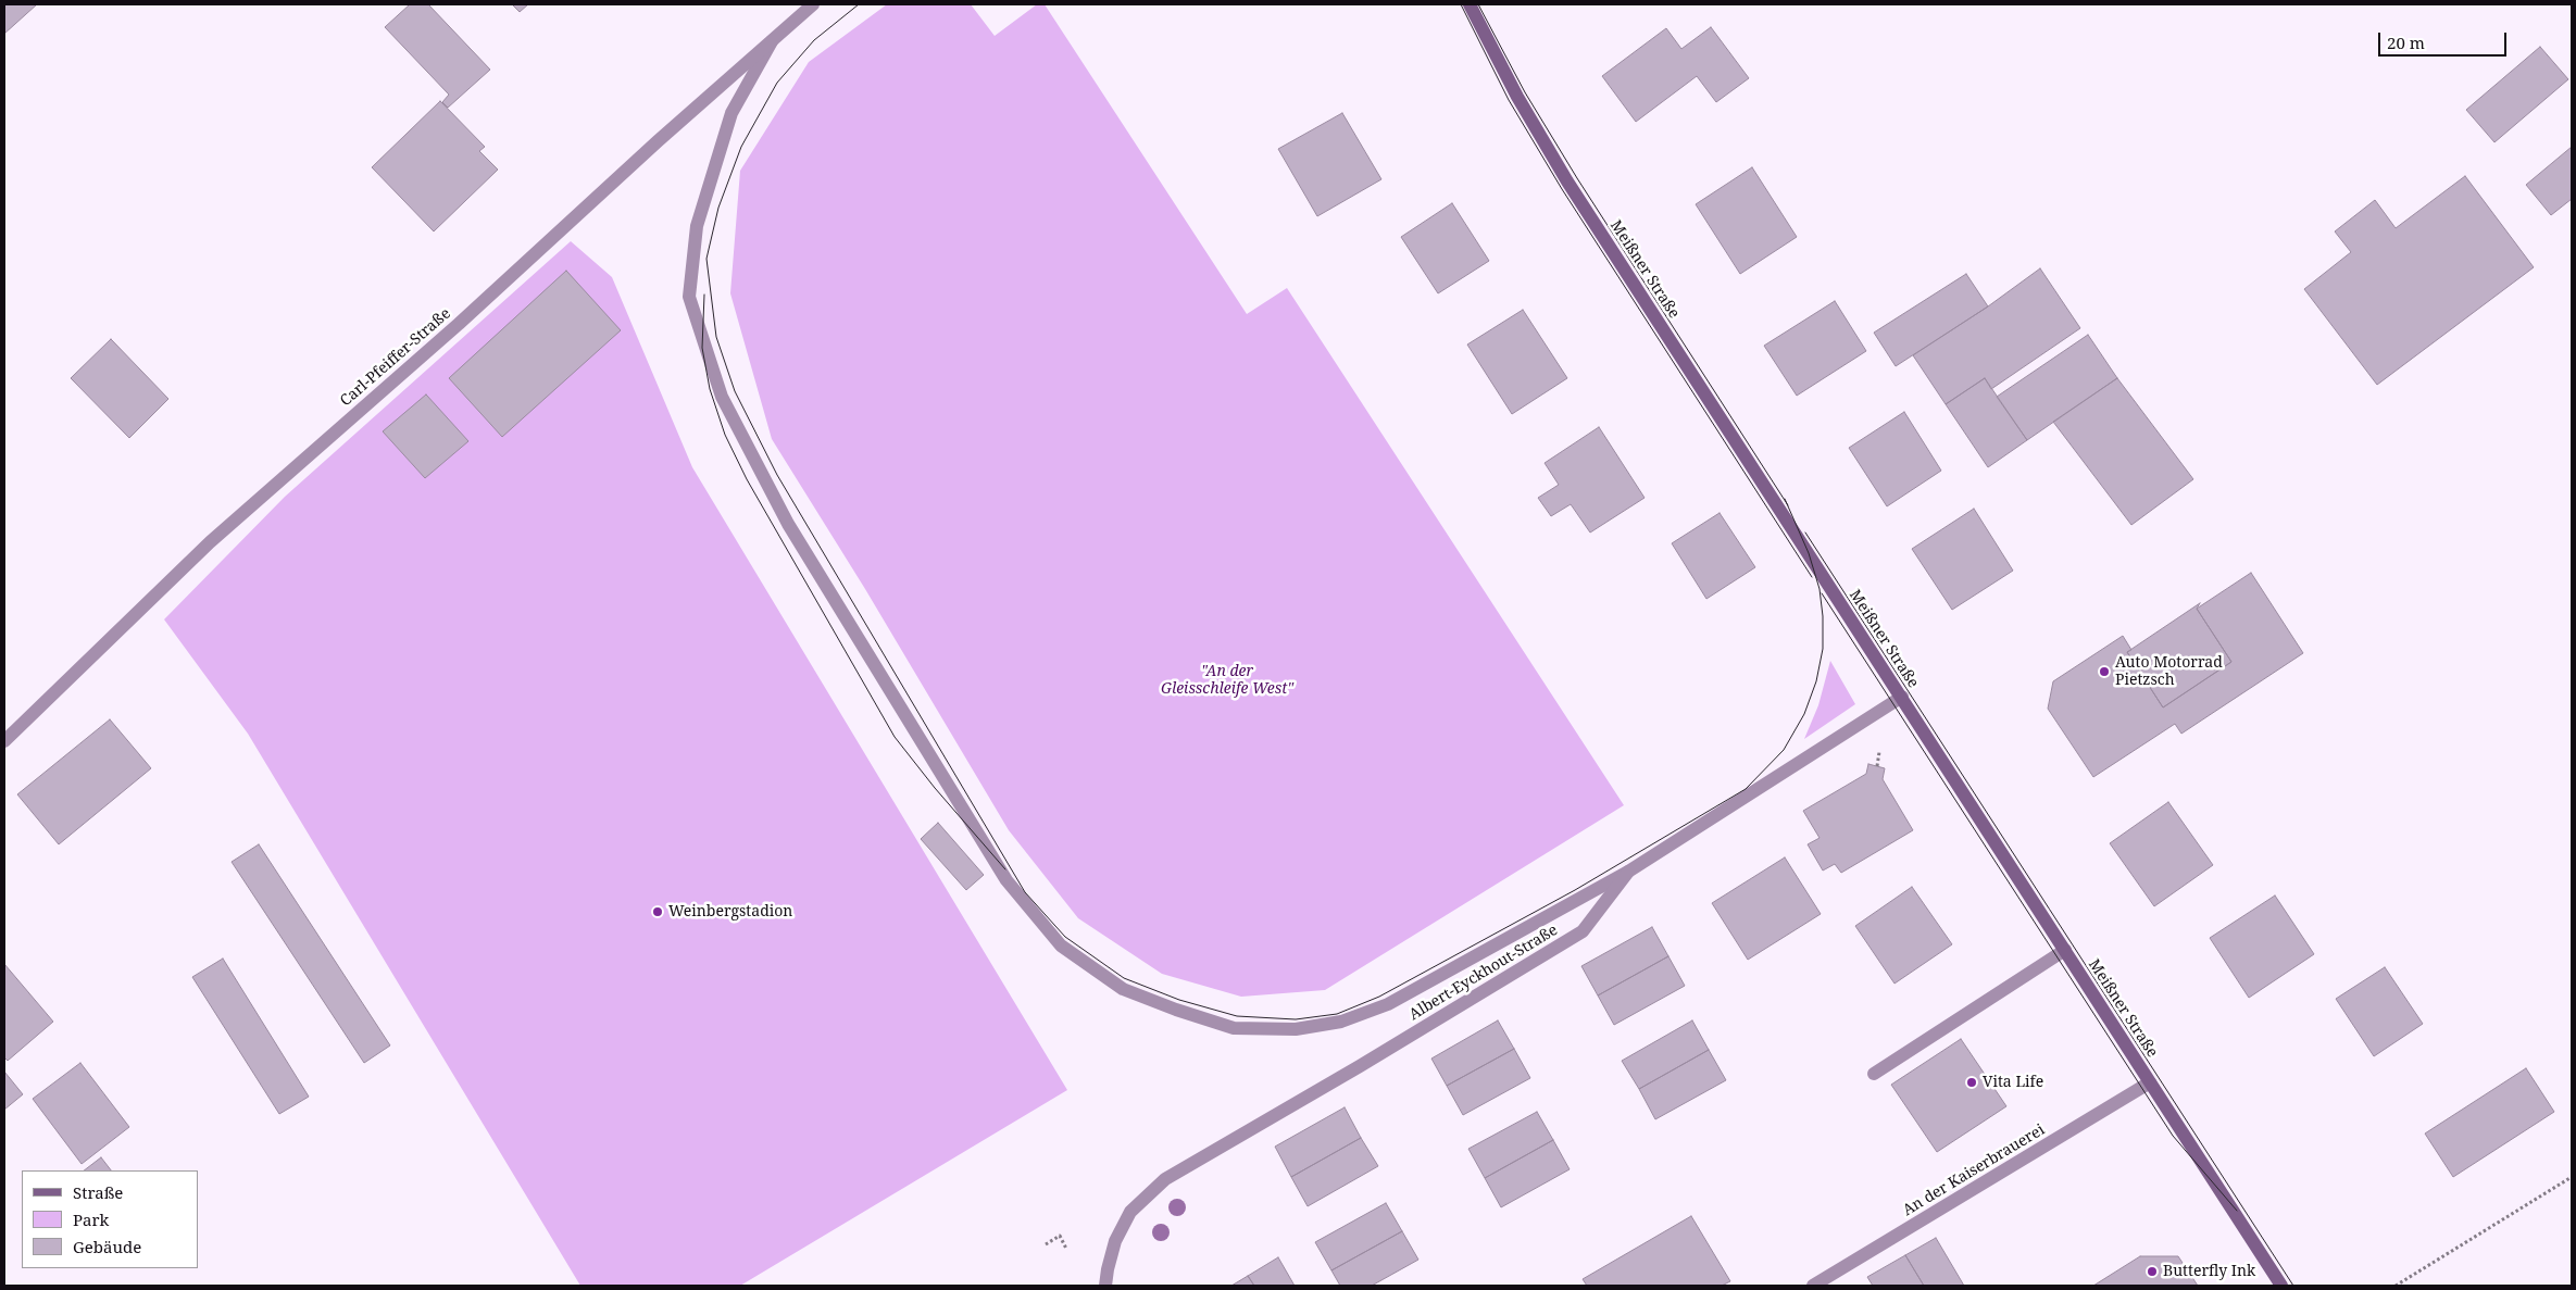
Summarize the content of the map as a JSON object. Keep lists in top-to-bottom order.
{
  "streets": {
    "main road": ["Meißner Straße"],
    "street": ["Carl-Pfeiffer-Straße", "Albert-Eyckhout-Straße", "An der Kaiserbrauerei"]
  },
  "crossings": [
    ["Meißner Straße", "Albert-Eyckhout-Straße"],
    ["Meißner Straße", "An der Kaiserbrauerei"]
  ],
  "parks": ["\"An der Gleisschleife West\""],
  "places": [
    "Auto Motorrad Pietzsch",
    "Weinbergstadion",
    "Vita Life",
    "Butterfly Ink"
  ],
  "legend": ["Straße", "Park", "Gebäude"],
  "scale_bar": "20 m"
}
